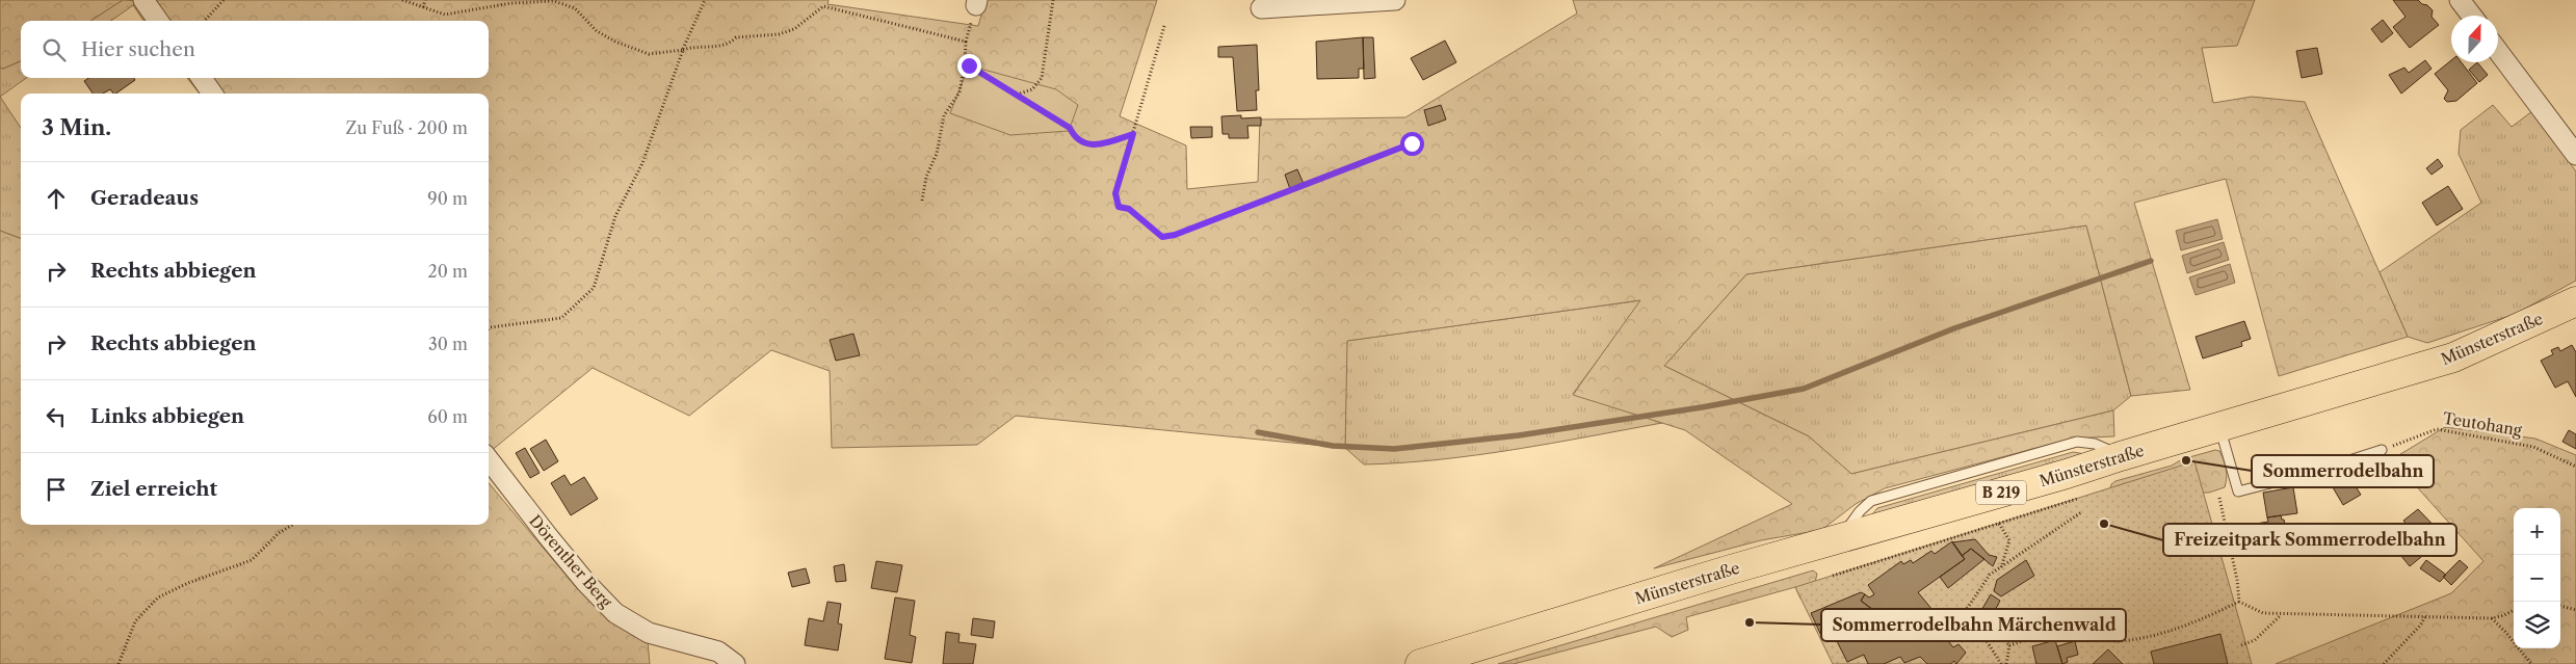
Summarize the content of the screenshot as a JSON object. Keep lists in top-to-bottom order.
{
  "streets": {
    "main road": ["Münsterstraße", "B 219"],
    "street": ["Dörenther Berg"],
    "path": ["Teutohang"]
  },
  "places": ["Sommerrodelbahn", "Freizeitpark Sommerrodelbahn", "Sommerrodelbahn Märchenwald"],
  "north": "top",
  "page": {
    "search": "Hier suchen",
    "heading": ["3 Min.", "Zu Fuß · 200 m"],
    "list": [
      ["Geradeaus", "90 m"],
      ["Rechts abbiegen", "20 m"],
      ["Rechts abbiegen", "30 m"],
      ["Links abbiegen", "60 m"],
      "Ziel erreicht"
    ],
    "map_buttons": ["+", "−"]
  }
}
